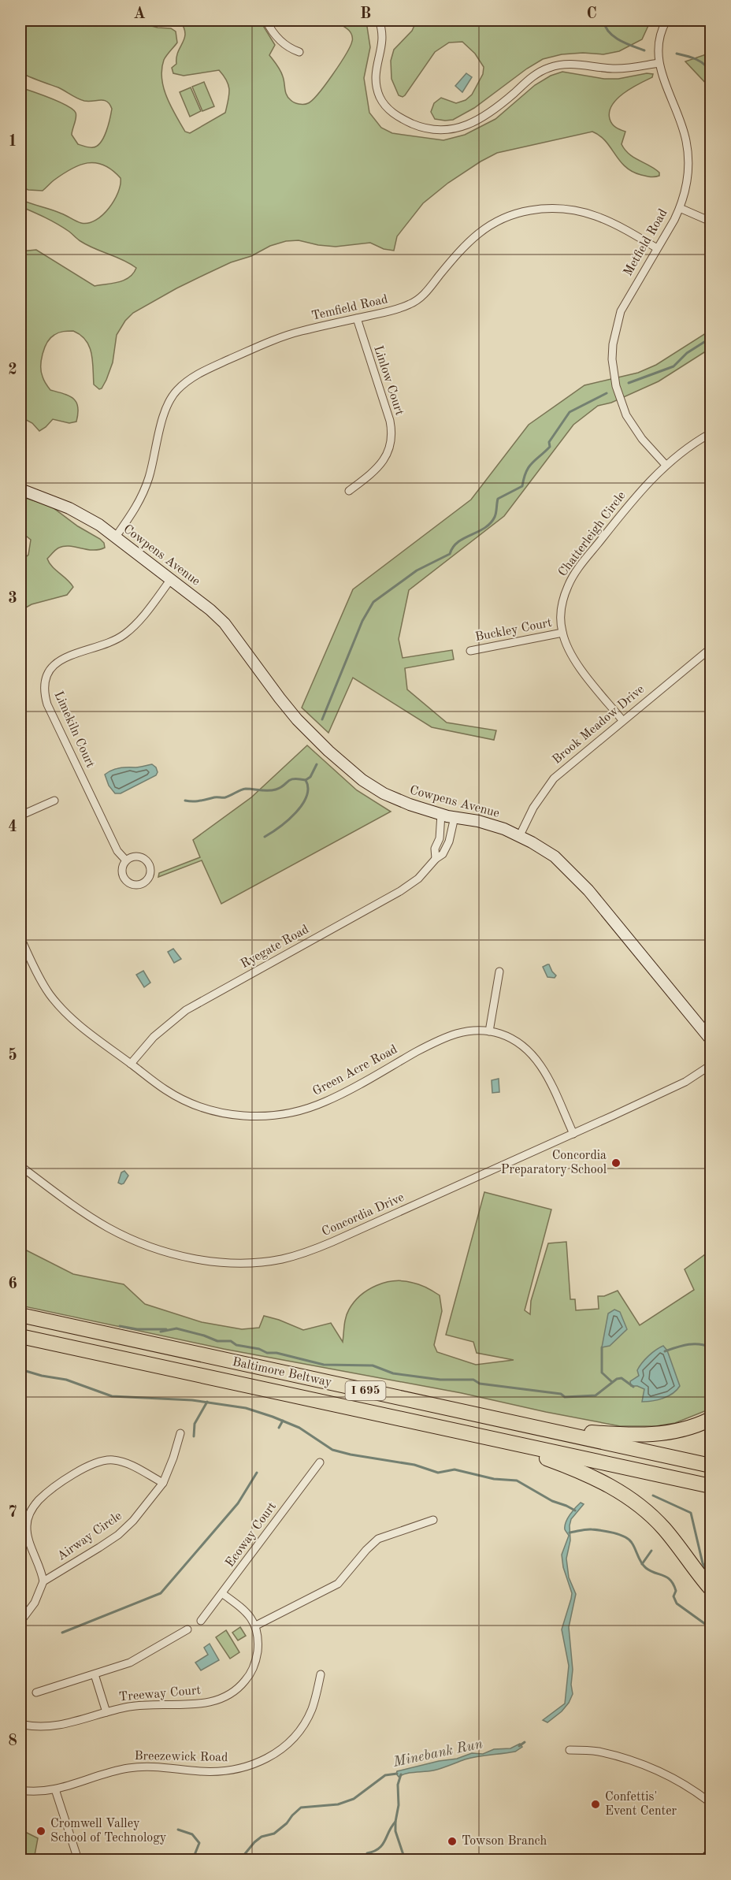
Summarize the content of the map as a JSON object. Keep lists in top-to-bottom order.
{
  "streets": {
    "highway": ["Baltimore Beltway", "I 695"],
    "street": [
      "Metfield Road",
      "Temfield Road",
      "Linlow Court",
      "Chatterleigh Circle",
      "Cowpens Avenue",
      "Buckley Court",
      "Brook Meadow Drive",
      "Limekiln Court",
      "Ryegate Road",
      "Green Acre Road",
      "Concordia Drive",
      "Ecoway Court",
      "Airway Circle",
      "Treeway Court",
      "Breezewick Road"
    ]
  },
  "crossings": [
    ["Metfield Road", "Temfield Road"],
    ["Metfield Road", "Chatterleigh Circle"],
    ["Temfield Road", "Linlow Court"],
    ["Temfield Road", "Cowpens Avenue"],
    ["Chatterleigh Circle", "Buckley Court"],
    ["Chatterleigh Circle", "Brook Meadow Drive"],
    ["Cowpens Avenue", "Brook Meadow Drive"],
    ["Cowpens Avenue", "Limekiln Court"],
    ["Cowpens Avenue", "Ryegate Road"],
    ["Ryegate Road", "Green Acre Road"],
    ["Green Acre Road", "Concordia Drive"]
  ],
  "water": ["Minebank Run"],
  "places": [
    "Concordia Preparatory School",
    "Confettis' Event Center",
    "Cromwell Valley School of Technology",
    "Towson Branch"
  ],
  "grid": {
    "columns": ["A", "B", "C"],
    "rows": [
      "1",
      "2",
      "3",
      "4",
      "5",
      "6",
      "7",
      "8"
    ]
  }
}
